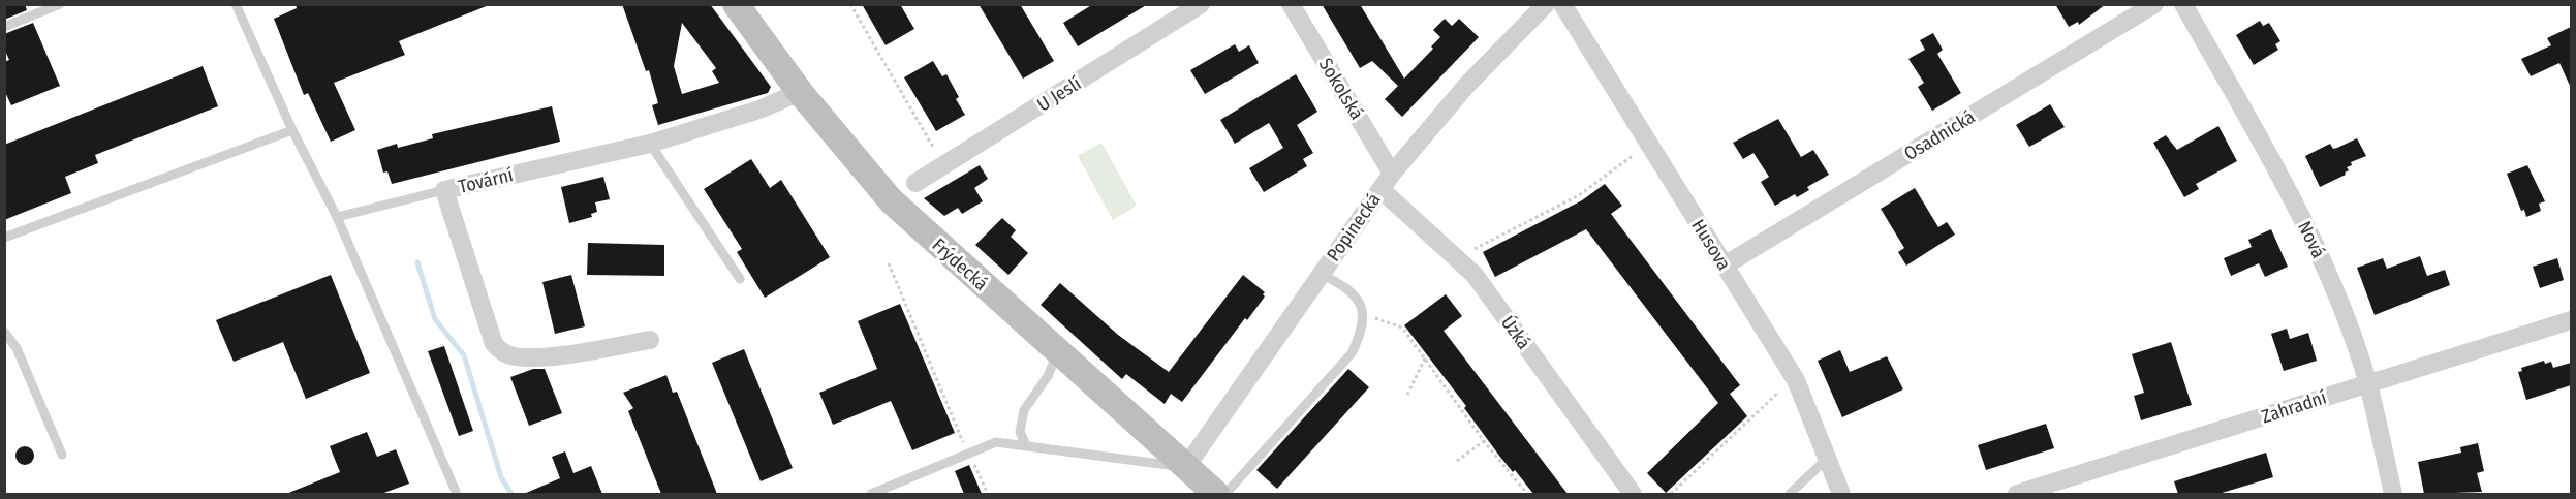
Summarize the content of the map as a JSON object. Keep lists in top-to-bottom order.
{
  "streets": {
    "main road": ["Frýdecká"],
    "street": [
      "Sokolská",
      "U Jeslí",
      "Osadnická",
      "Tovární",
      "Popinecká",
      "Nová",
      "Husova",
      "Úzká",
      "Zahradní"
    ]
  },
  "crossings": [
    ["Sokolská", "Popinecká"],
    ["Osadnická", "Husova"],
    ["Tovární", "Frýdecká"],
    ["Popinecká", "Frýdecká"],
    ["Popinecká", "Úzká"],
    ["Nová", "Zahradní"]
  ]
}
